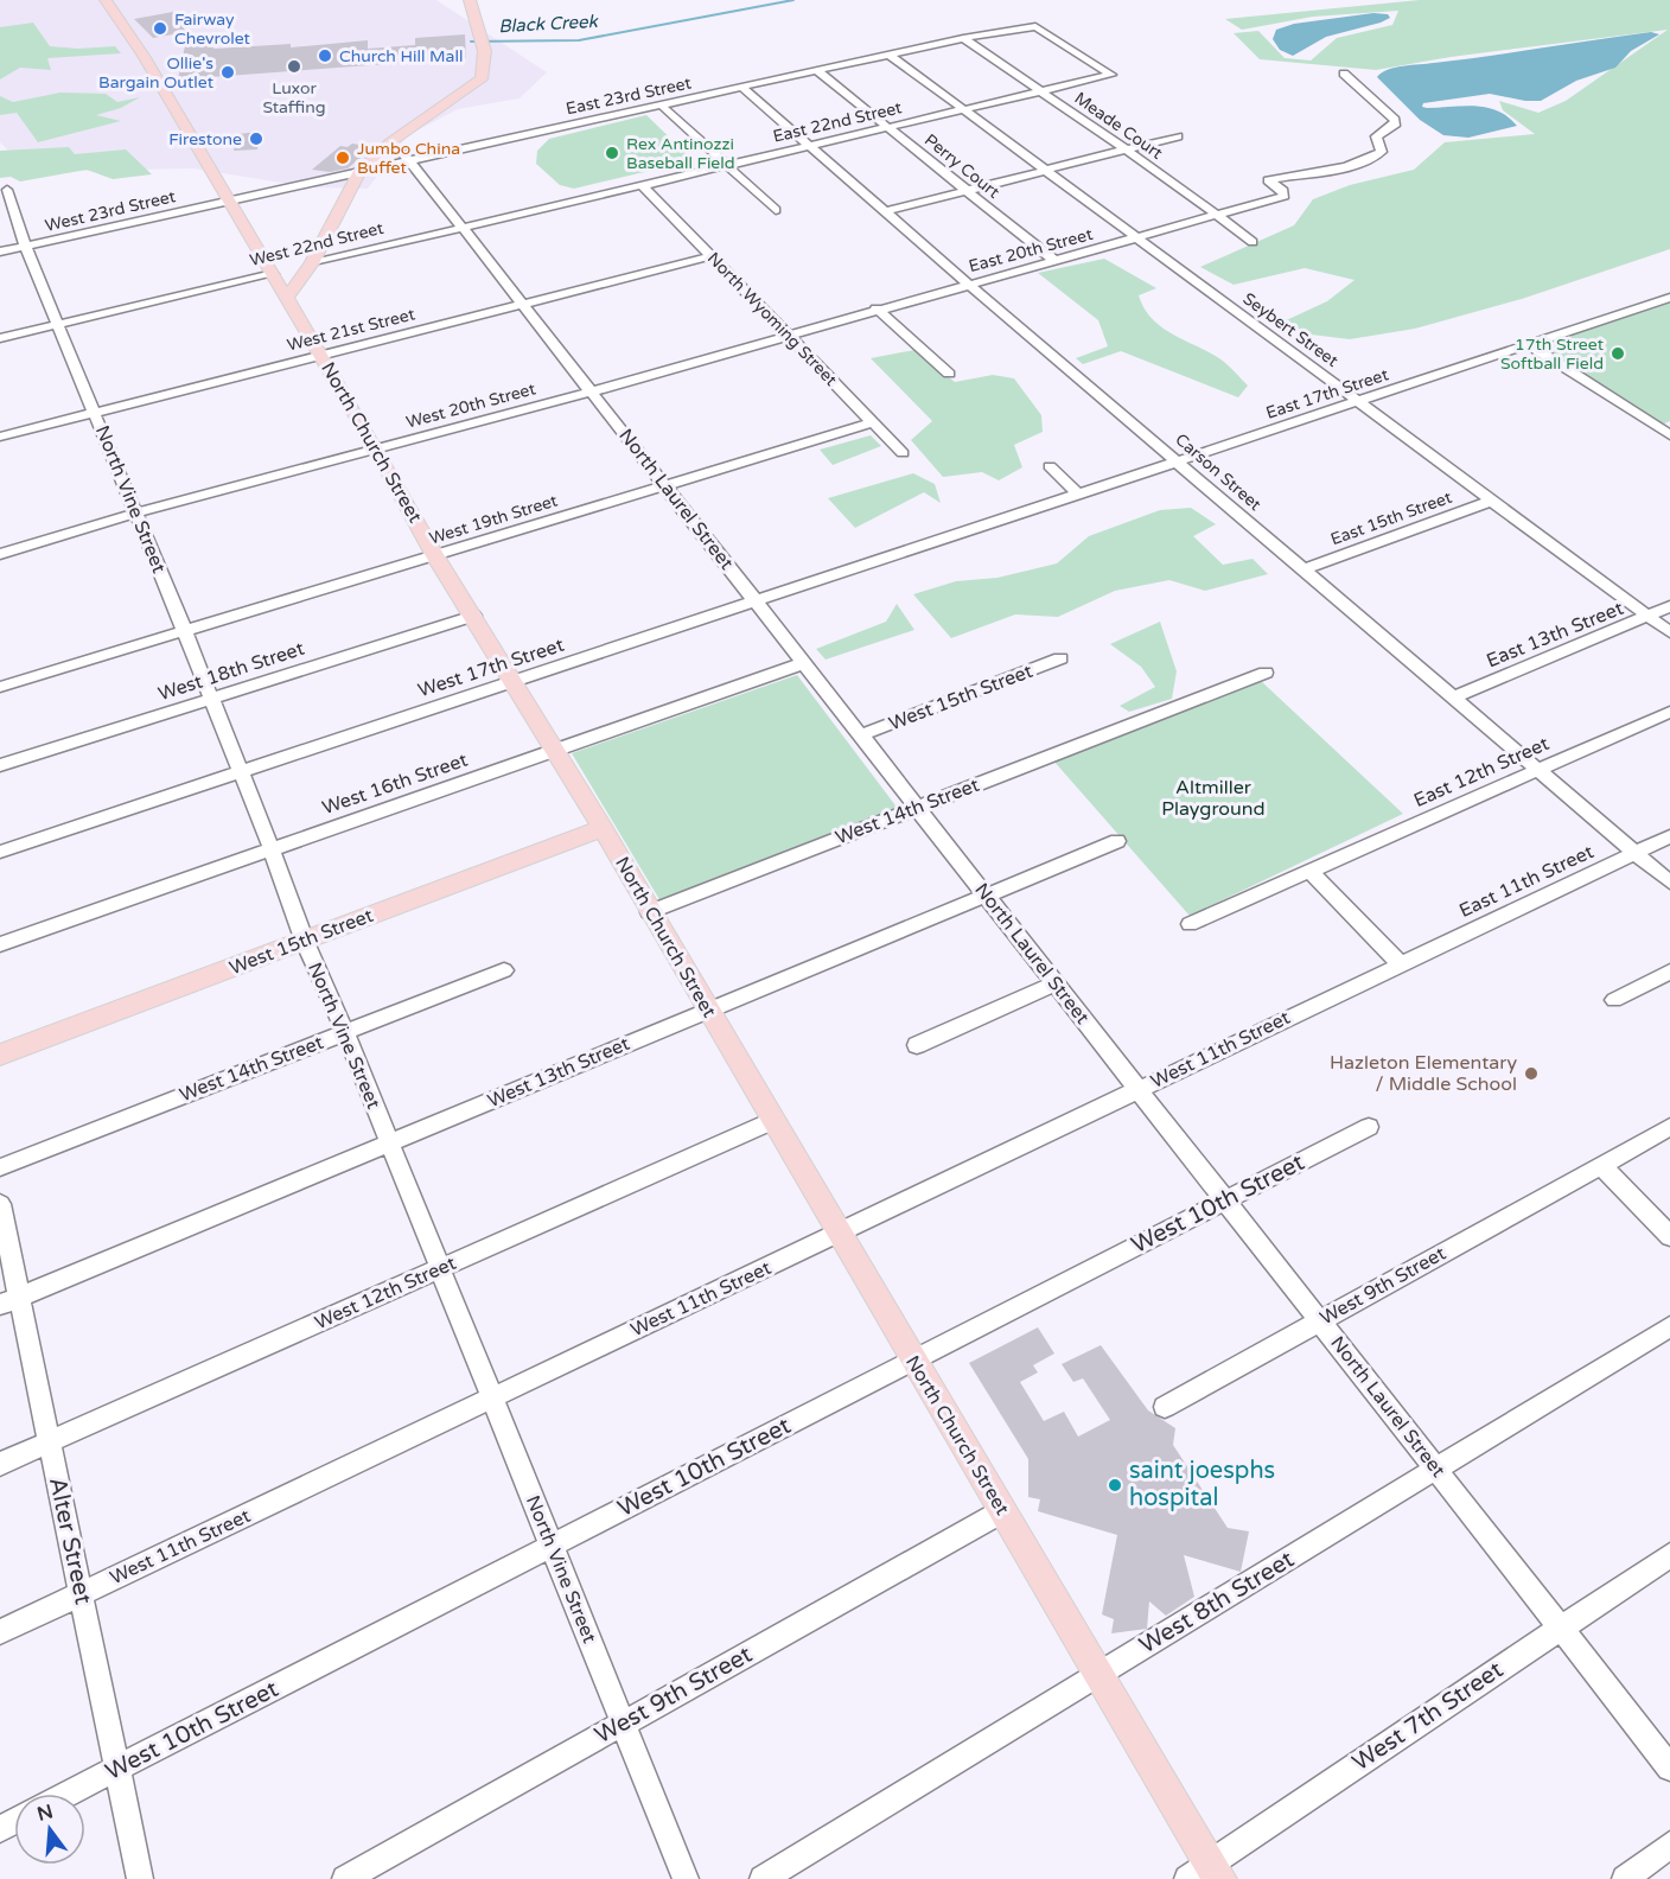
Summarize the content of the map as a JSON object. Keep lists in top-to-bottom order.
{
  "streets": {
    "main road": ["West 22nd Street", "North Church Street", "West 15th Street"],
    "street": [
      "East 23rd Street",
      "East 22nd Street",
      "Meade Court",
      "Perry Court",
      "West 23rd Street",
      "East 20th Street",
      "North Wyoming Street",
      "West 21st Street",
      "Seybert Street",
      "East 17th Street",
      "West 20th Street",
      "Carson Street",
      "North Vine Street",
      "North Laurel Street",
      "East 15th Street",
      "West 19th Street",
      "East 13th Street",
      "West 17th Street",
      "West 18th Street",
      "East 12th Street",
      "West 16th Street",
      "West 14th Street",
      "East 11th Street",
      "West 11th Street",
      "West 13th Street",
      "West 10th Street",
      "West 9th Street",
      "West 12th Street",
      "Alter Street",
      "West 8th Street",
      "West 7th Street"
    ]
  },
  "crossings": [
    ["East 23rd Street", "East 22nd Street"],
    ["East 23rd Street", "Meade Court"],
    ["East 23rd Street", "Perry Court"],
    ["East 23rd Street", "West 23rd Street"],
    ["East 23rd Street", "Seybert Street"],
    ["East 23rd Street", "North Church Street"],
    ["East 23rd Street", "Carson Street"],
    ["East 23rd Street", "North Laurel Street"],
    ["East 22nd Street", "Meade Court"],
    ["East 22nd Street", "Perry Court"],
    ["East 22nd Street", "West 22nd Street"],
    ["East 22nd Street", "North Wyoming Street"],
    ["East 22nd Street", "Seybert Street"],
    ["East 22nd Street", "Carson Street"],
    ["Meade Court", "East 20th Street"],
    ["Perry Court", "East 20th Street"],
    ["West 23rd Street", "North Church Street"],
    ["West 23rd Street", "North Vine Street"],
    ["West 22nd Street", "North Wyoming Street"],
    ["West 22nd Street", "North Church Street"],
    ["West 22nd Street", "North Vine Street"],
    ["West 22nd Street", "North Laurel Street"],
    ["East 20th Street", "North Wyoming Street"],
    ["East 20th Street", "Seybert Street"],
    ["East 20th Street", "West 20th Street"],
    ["East 20th Street", "Carson Street"],
    ["North Wyoming Street", "West 21st Street"],
    ["North Wyoming Street", "West 20th Street"],
    ["North Wyoming Street", "West 19th Street"],
    ["West 21st Street", "North Church Street"],
    ["West 21st Street", "North Vine Street"],
    ["West 21st Street", "North Laurel Street"],
    ["Seybert Street", "East 17th Street"],
    ["Seybert Street", "East 15th Street"],
    ["Seybert Street", "East 13th Street"],
    ["East 17th Street", "Carson Street"],
    ["East 17th Street", "West 17th Street"],
    ["West 20th Street", "North Church Street"],
    ["West 20th Street", "North Vine Street"],
    ["West 20th Street", "North Laurel Street"],
    ["North Church Street", "West 19th Street"],
    ["North Church Street", "West 17th Street"],
    ["North Church Street", "West 18th Street"],
    ["North Church Street", "West 15th Street"],
    ["North Church Street", "West 16th Street"],
    ["North Church Street", "West 14th Street"],
    ["North Church Street", "West 11th Street"],
    ["North Church Street", "West 13th Street"],
    ["North Church Street", "West 10th Street"],
    ["North Church Street", "West 9th Street"],
    ["North Church Street", "West 12th Street"],
    ["North Church Street", "West 8th Street"],
    ["North Church Street", "West 7th Street"],
    ["Carson Street", "East 15th Street"],
    ["Carson Street", "East 13th Street"],
    ["Carson Street", "East 12th Street"],
    ["Carson Street", "East 11th Street"],
    ["North Vine Street", "West 19th Street"],
    ["North Vine Street", "West 17th Street"],
    ["North Vine Street", "West 18th Street"],
    ["North Vine Street", "West 15th Street"],
    ["North Vine Street", "West 16th Street"],
    ["North Vine Street", "West 14th Street"],
    ["North Vine Street", "West 11th Street"],
    ["North Vine Street", "West 13th Street"],
    ["North Vine Street", "West 10th Street"],
    ["North Vine Street", "West 9th Street"],
    ["North Vine Street", "West 12th Street"],
    ["North Laurel Street", "West 19th Street"],
    ["North Laurel Street", "West 17th Street"],
    ["North Laurel Street", "West 15th Street"],
    ["North Laurel Street", "West 16th Street"],
    ["North Laurel Street", "West 14th Street"],
    ["North Laurel Street", "West 11th Street"],
    ["North Laurel Street", "West 13th Street"],
    ["North Laurel Street", "West 10th Street"],
    ["North Laurel Street", "West 9th Street"],
    ["North Laurel Street", "West 8th Street"],
    ["North Laurel Street", "West 7th Street"],
    ["East 11th Street", "West 11th Street"],
    ["West 11th Street", "Alter Street"],
    ["West 13th Street", "Alter Street"],
    ["West 10th Street", "Alter Street"],
    ["West 12th Street", "Alter Street"]
  ],
  "water": ["Black Creek"],
  "parks": ["Altmiller Playground"],
  "places": [
    "Fairway Chevrolet",
    "Church Hill Mall",
    "Luxor Staffing",
    "Ollie's Bargain Outlet",
    "Firestone",
    "Rex Antinozzi Baseball Field",
    "Jumbo China Buffet",
    "17th Street Softball Field",
    "Hazleton Elementary / Middle School",
    "saint joesphs hospital"
  ],
  "north": "top"
}
